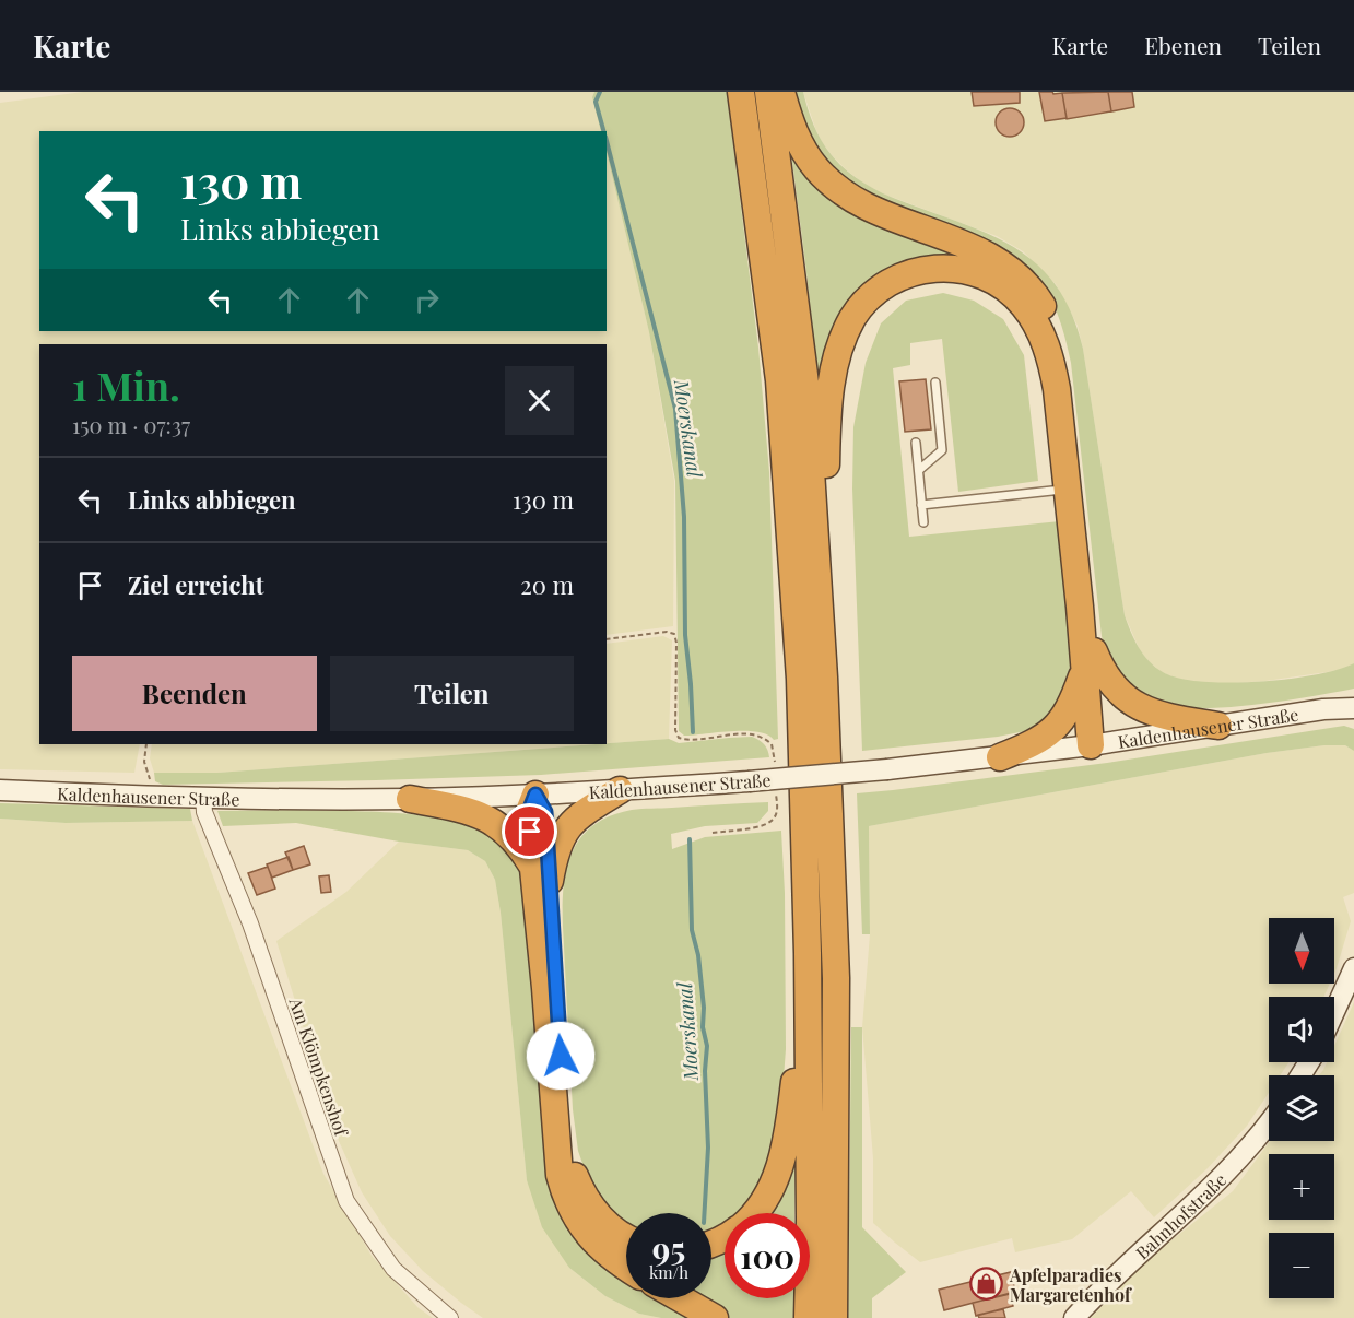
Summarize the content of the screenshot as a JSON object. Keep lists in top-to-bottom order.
{
  "streets": {
    "main road": ["Kaldenhausener Straße", "Bahnhofstraße"],
    "street": ["Am Klömpkenshof"]
  },
  "crossings": [
    ["Kaldenhausener Straße", "Am Klömpkenshof"]
  ],
  "water": ["Moerskanal"],
  "places": {
    "shop": ["Apfelparadies Margaretenhof"]
  },
  "north": "bottom",
  "page": {
    "header": "Karte",
    "nav": ["Karte", "Ebenen", "Teilen"],
    "turn": ["130 m", "Links abbiegen"],
    "heading": ["1 Min.", "150 m · 07:37"],
    "list": [
      {
        "name": "Links abbiegen",
        "value": "130 m"
      },
      {
        "name": "Ziel erreicht",
        "value": "20 m"
      }
    ],
    "buttons": ["Beenden", "Teilen"],
    "map_buttons": ["+", "−"],
    "speed": "95 km/h",
    "limit": "100"
  }
}
